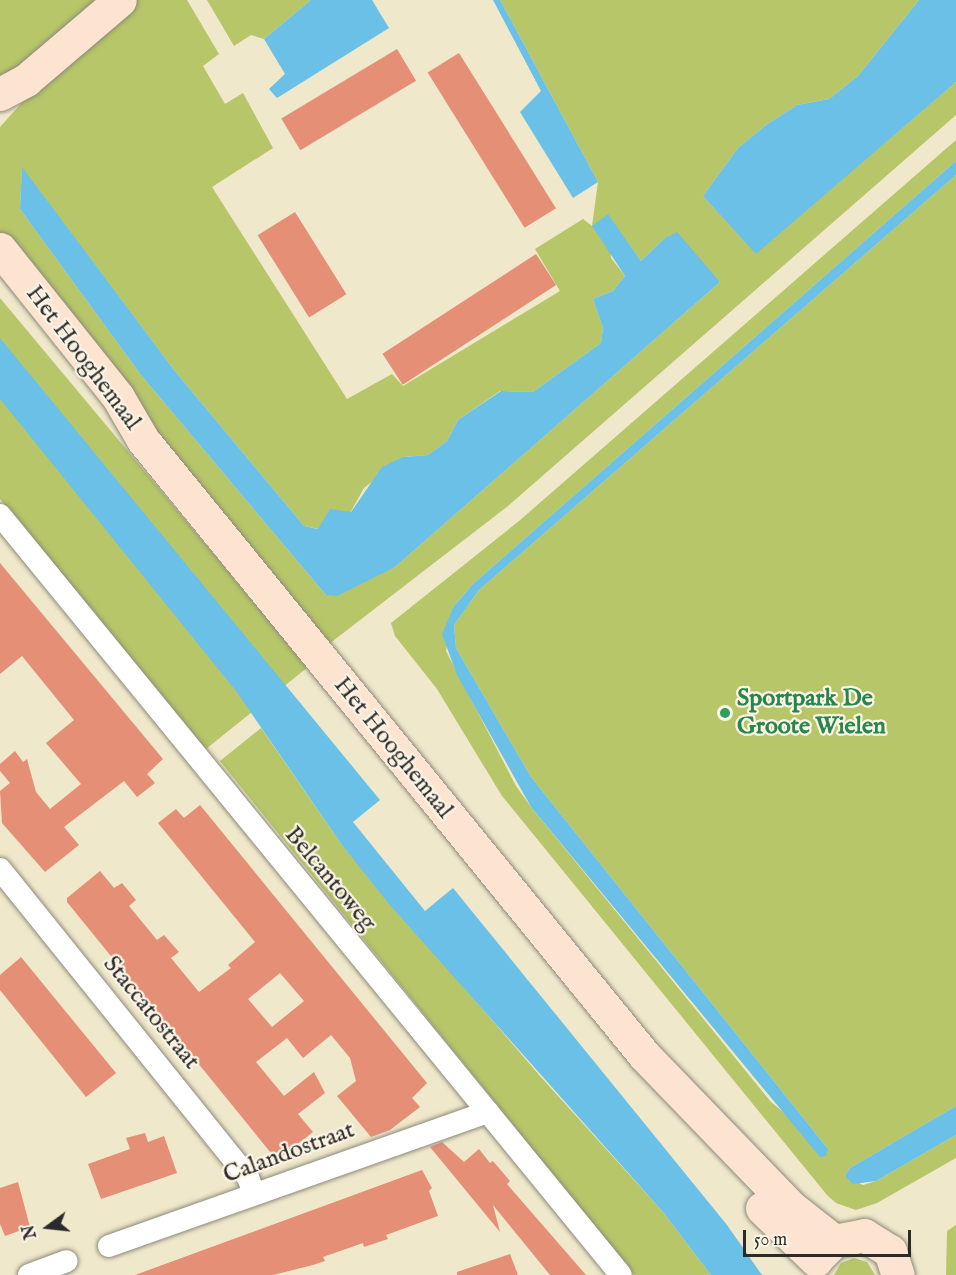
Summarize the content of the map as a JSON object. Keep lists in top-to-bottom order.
{
  "streets": {
    "street": [
      "Het Hooghemaal",
      "Belcantoweg",
      "Staccatostraat",
      "Calandostraat"
    ]
  },
  "crossings": [
    ["Belcantoweg", "Calandostraat"],
    ["Staccatostraat", "Calandostraat"]
  ],
  "places": ["Sportpark De Groote Wielen"],
  "scale_bar": "50 m",
  "north": "left"
}
